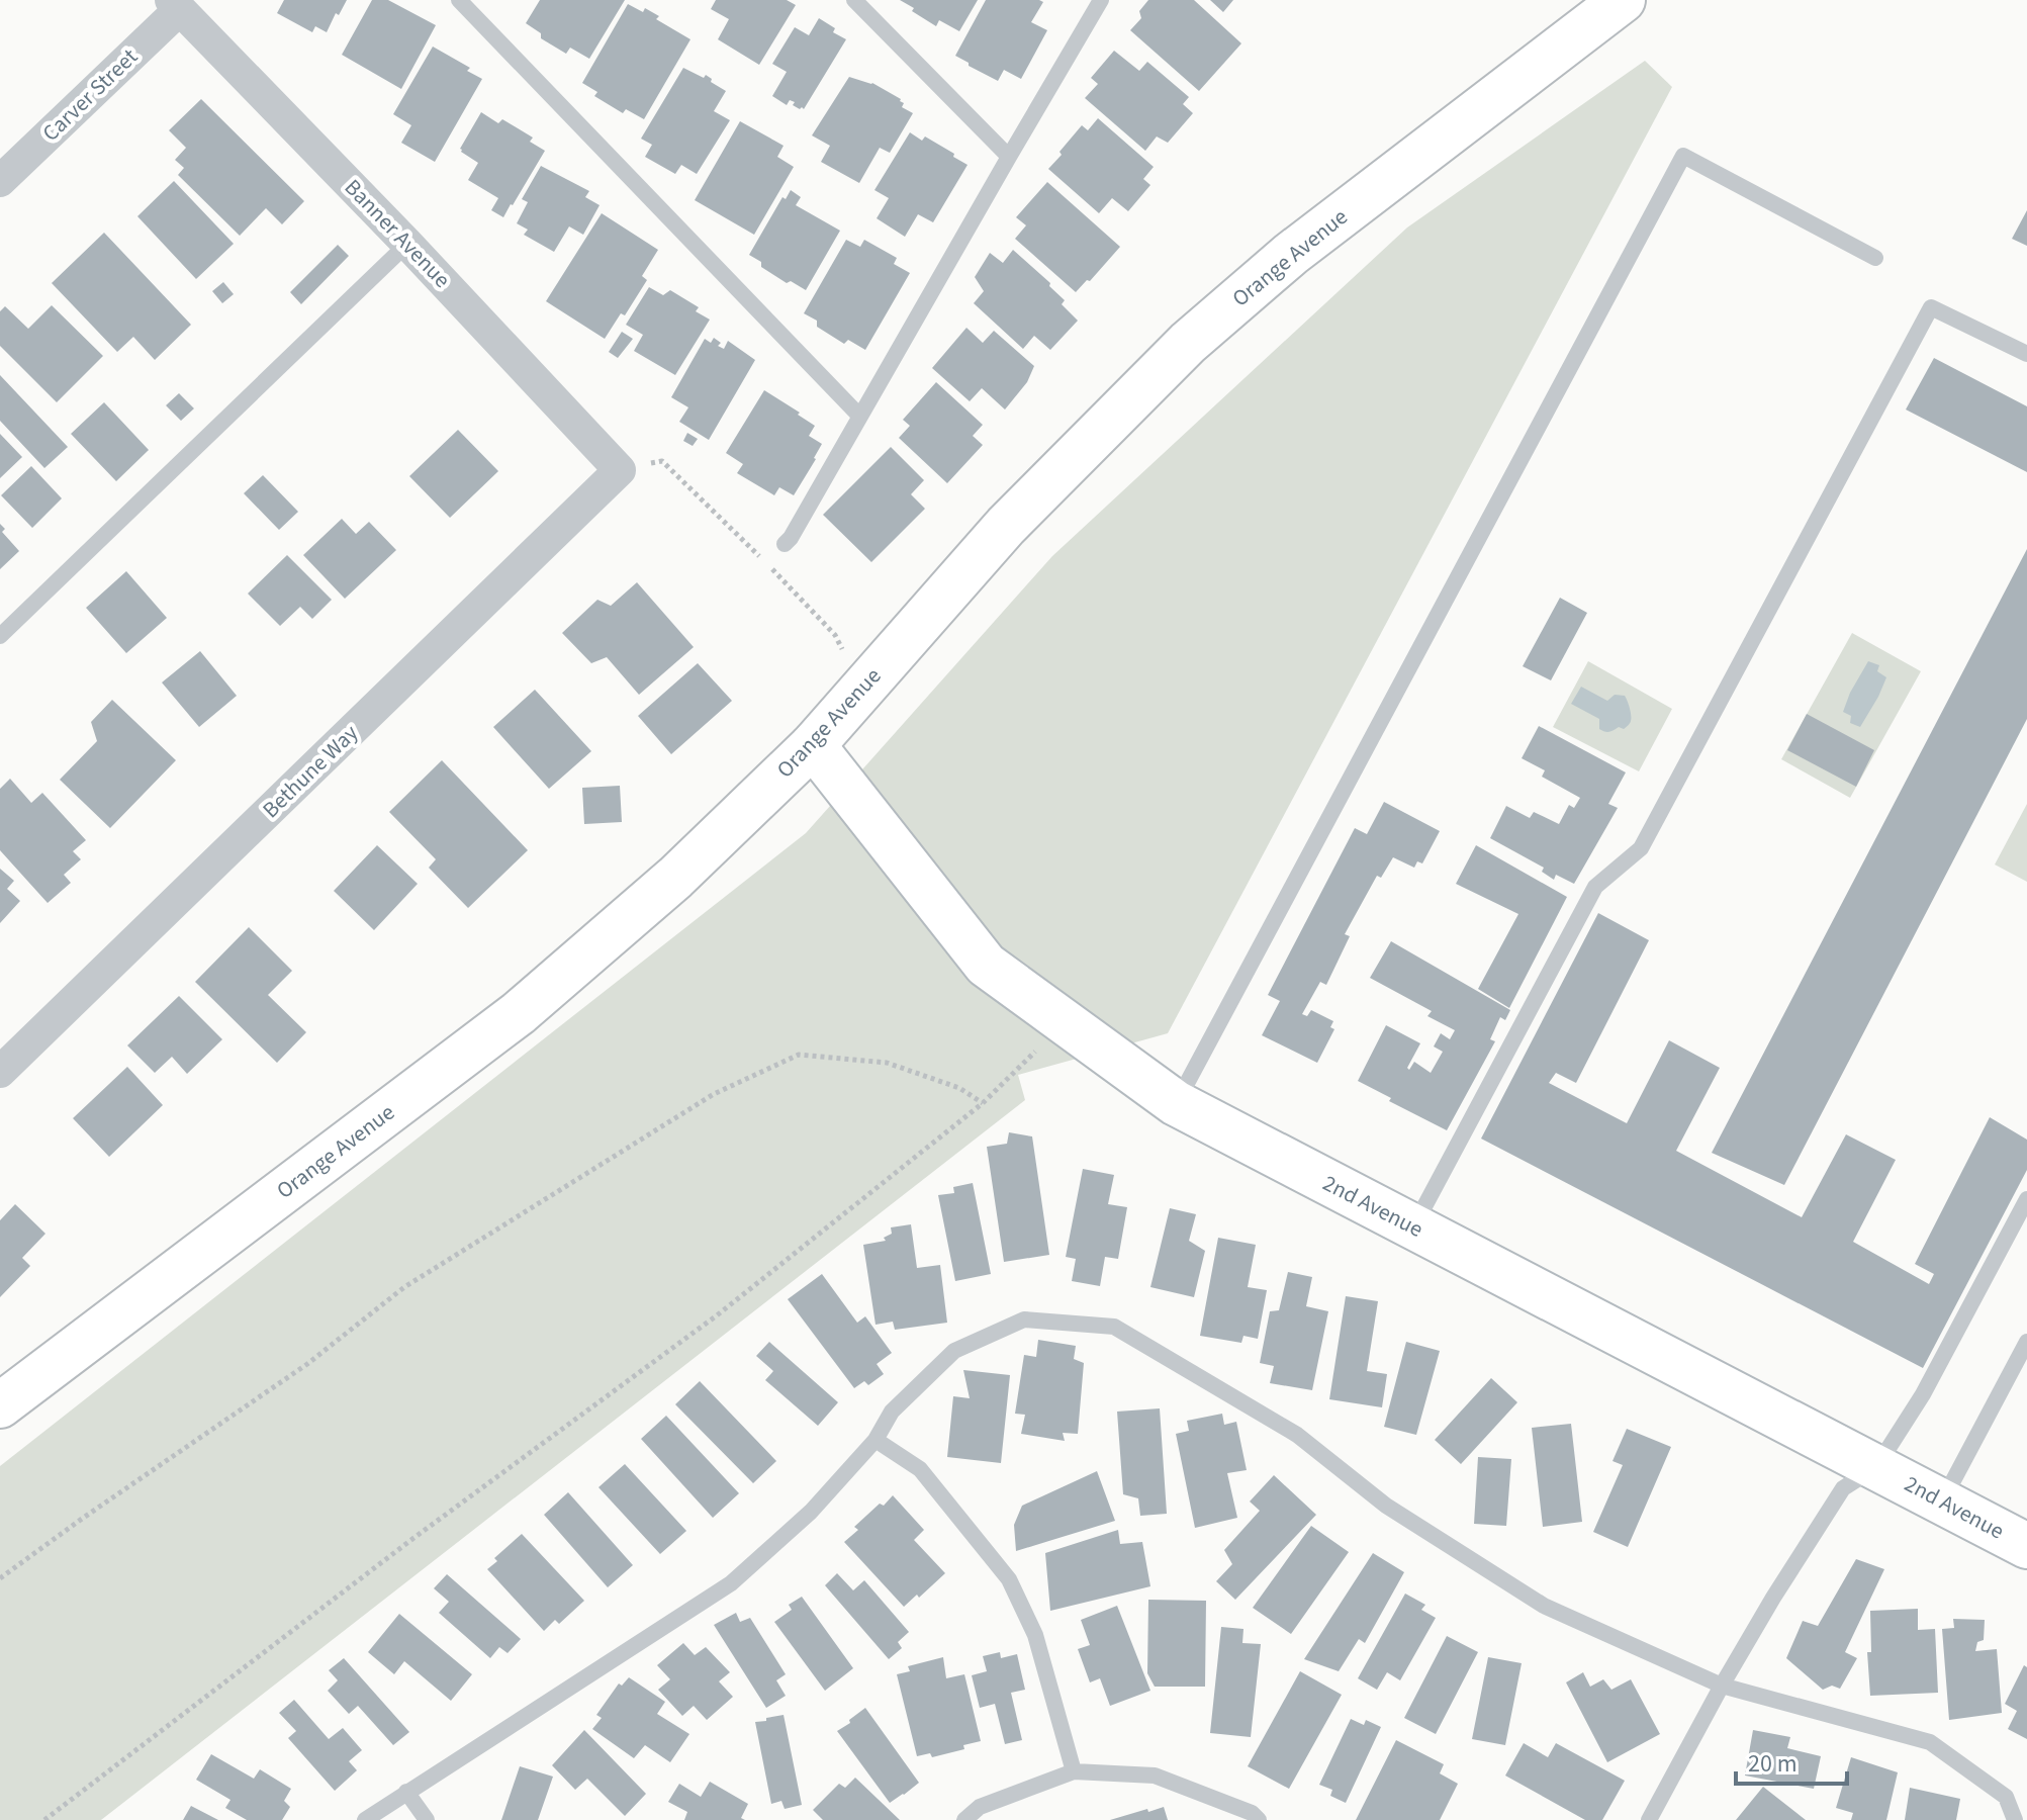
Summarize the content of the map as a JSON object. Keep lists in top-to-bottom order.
{
  "streets": {
    "main road": ["Orange Avenue", "2nd Avenue"],
    "street": ["Carver Street", "Banner Avenue", "Bethune Way"]
  },
  "crossings": [
    ["Carver Street", "Banner Avenue"],
    ["Banner Avenue", "Bethune Way"],
    ["Orange Avenue", "2nd Avenue"]
  ],
  "scale_bar": "20 m"
}
